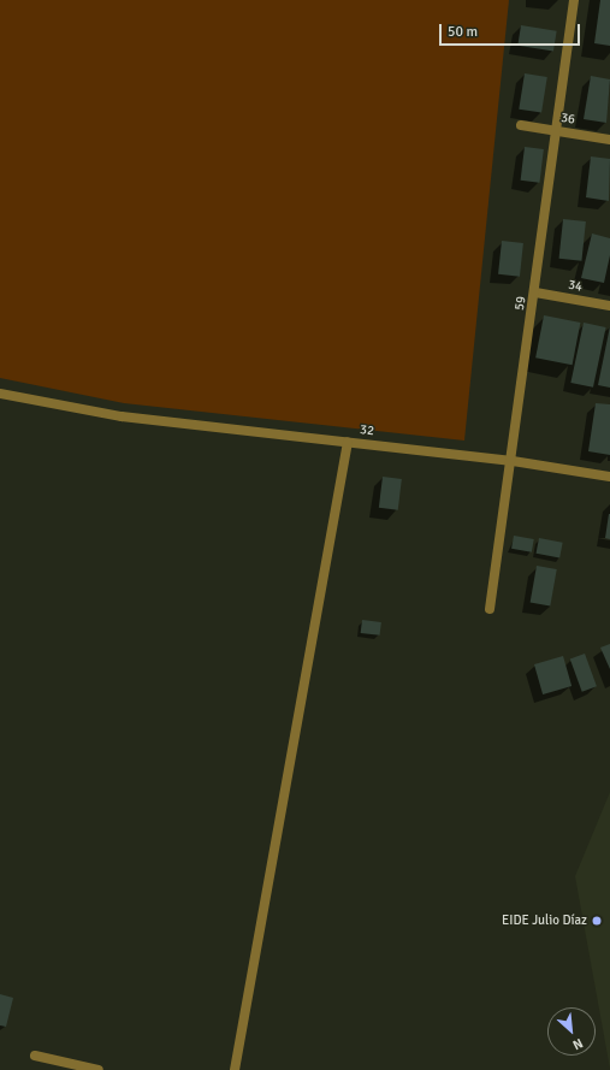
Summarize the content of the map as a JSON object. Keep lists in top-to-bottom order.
{
  "streets": {
    "street": [
      "36",
      "34",
      "59",
      "32"
    ]
  },
  "crossings": [
    ["36", "59"],
    ["34", "59"],
    ["59", "32"]
  ],
  "places": ["EIDE Julio Díaz"],
  "scale_bar": "50 m",
  "north": "bottom right"
}
